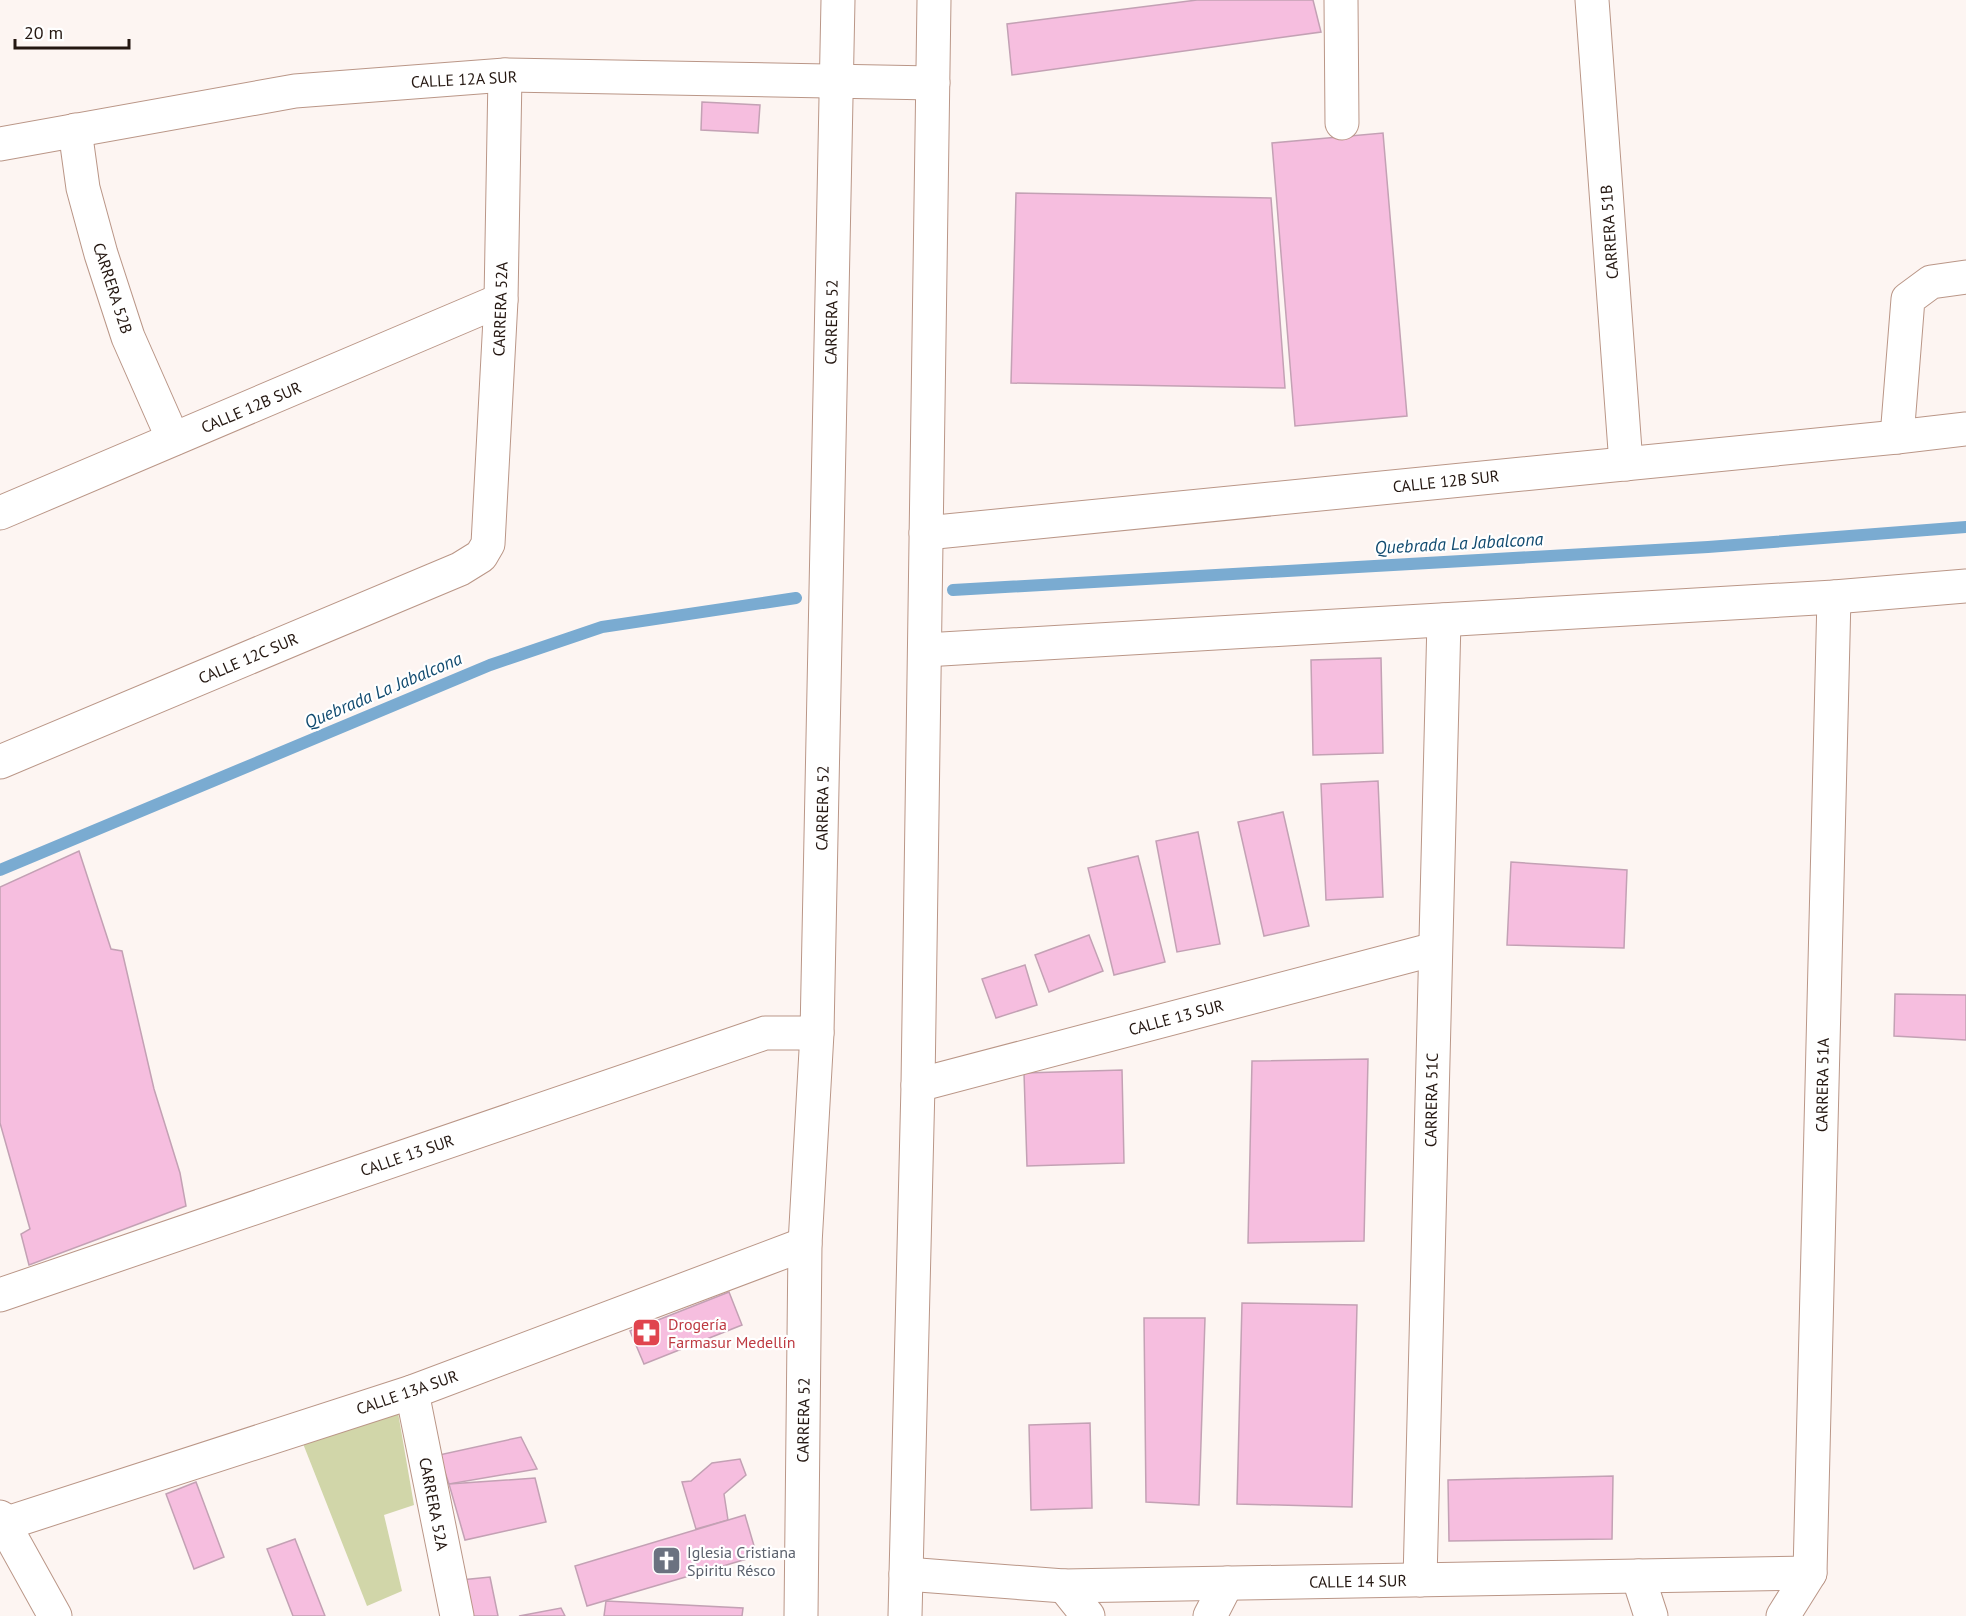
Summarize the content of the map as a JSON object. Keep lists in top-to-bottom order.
{
  "streets": {
    "street": [
      "CALLE 12A SUR",
      "CARRERA 51B",
      "CARRERA 52B",
      "CARRERA 52A",
      "CARRERA 52",
      "CALLE 12B SUR",
      "CALLE 12C SUR",
      "CALLE 13 SUR",
      "CARRERA 51A",
      "CARRERA 51C",
      "CALLE 13A SUR",
      "CALLE 14 SUR"
    ]
  },
  "crossings": [
    ["CALLE 12A SUR", "CARRERA 52B"],
    ["CALLE 12A SUR", "CARRERA 52A"],
    ["CALLE 12A SUR", "CARRERA 52"],
    ["CARRERA 51B", "CALLE 12B SUR"],
    ["CARRERA 52B", "CALLE 12B SUR"],
    ["CARRERA 52A", "CALLE 12B SUR"],
    ["CARRERA 52A", "CALLE 12C SUR"],
    ["CARRERA 52A", "CALLE 13A SUR"],
    ["CARRERA 52", "CALLE 13 SUR"],
    ["CARRERA 52", "CALLE 13A SUR"],
    ["CALLE 13 SUR", "CARRERA 51C"],
    ["CARRERA 51A", "CALLE 14 SUR"],
    ["CARRERA 51C", "CALLE 14 SUR"]
  ],
  "water": ["Quebrada La Jabalcona"],
  "places": {
    "pharmacy": ["Drogería Farmasur Medellín"],
    "church": ["Iglesia Cristiana Spiritu Résco"]
  },
  "scale_bar": "20 m"
}
